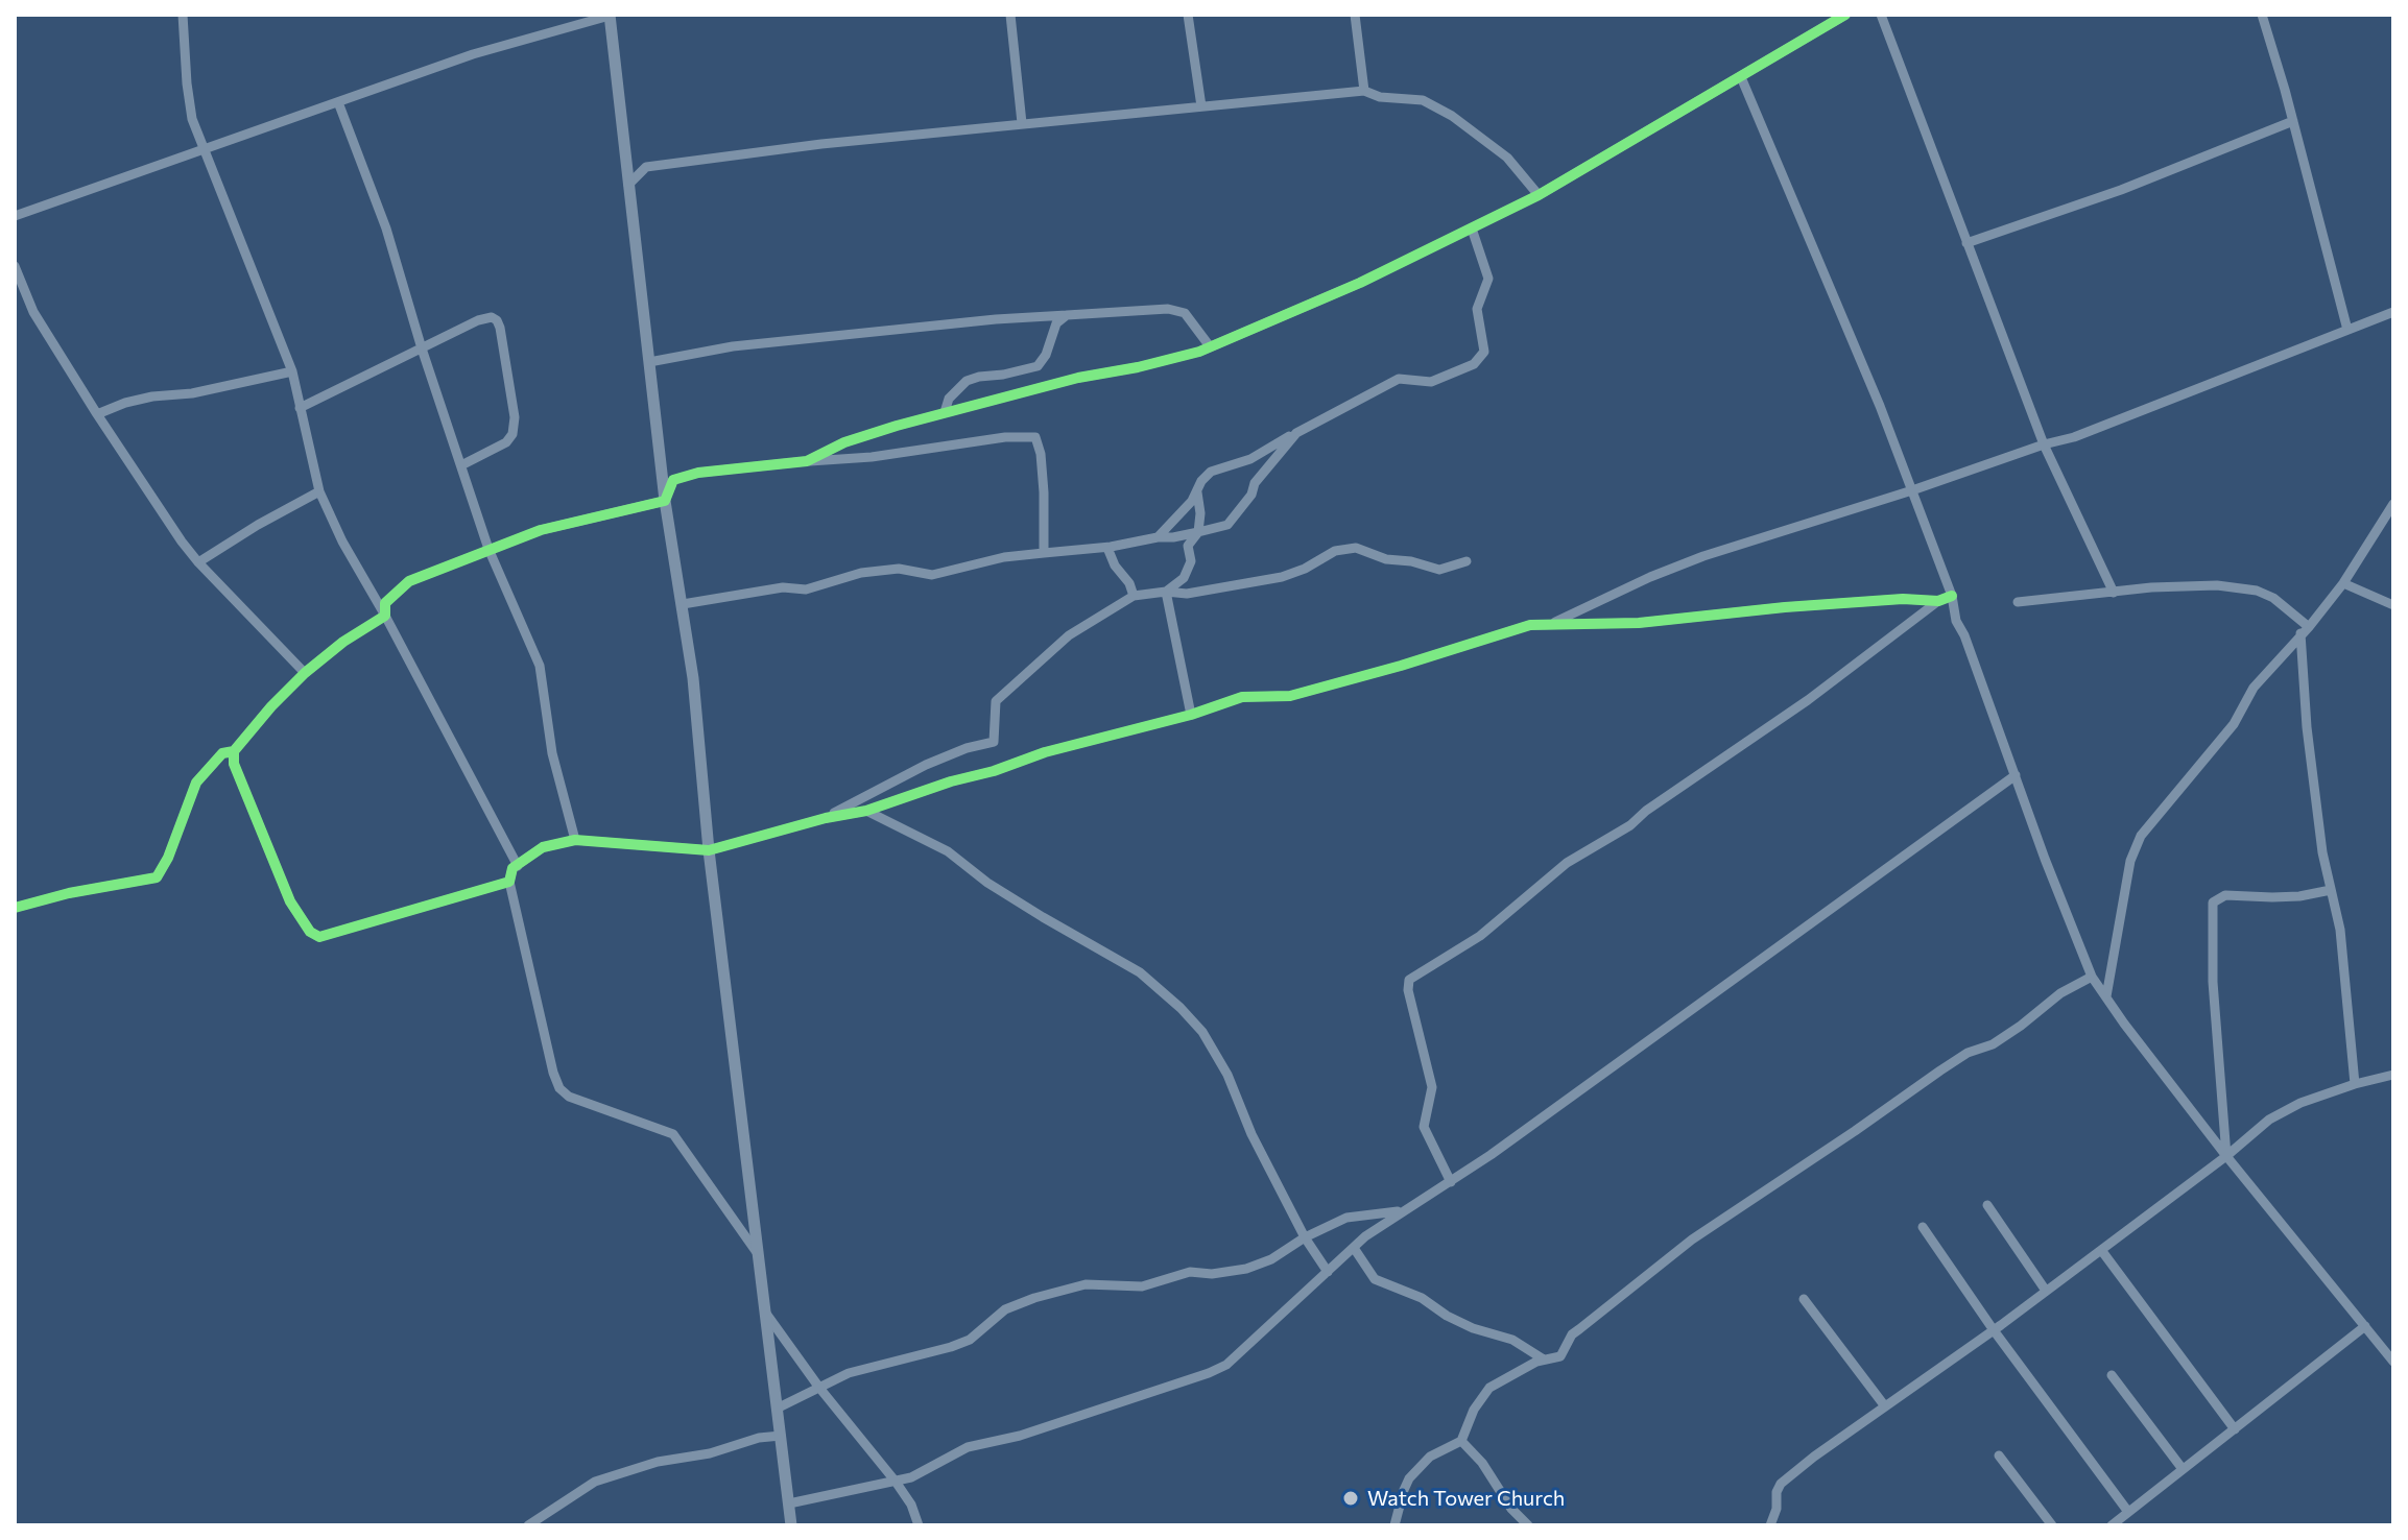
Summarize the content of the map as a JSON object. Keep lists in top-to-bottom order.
{
  "places": ["Watch Tower Church"]
}
